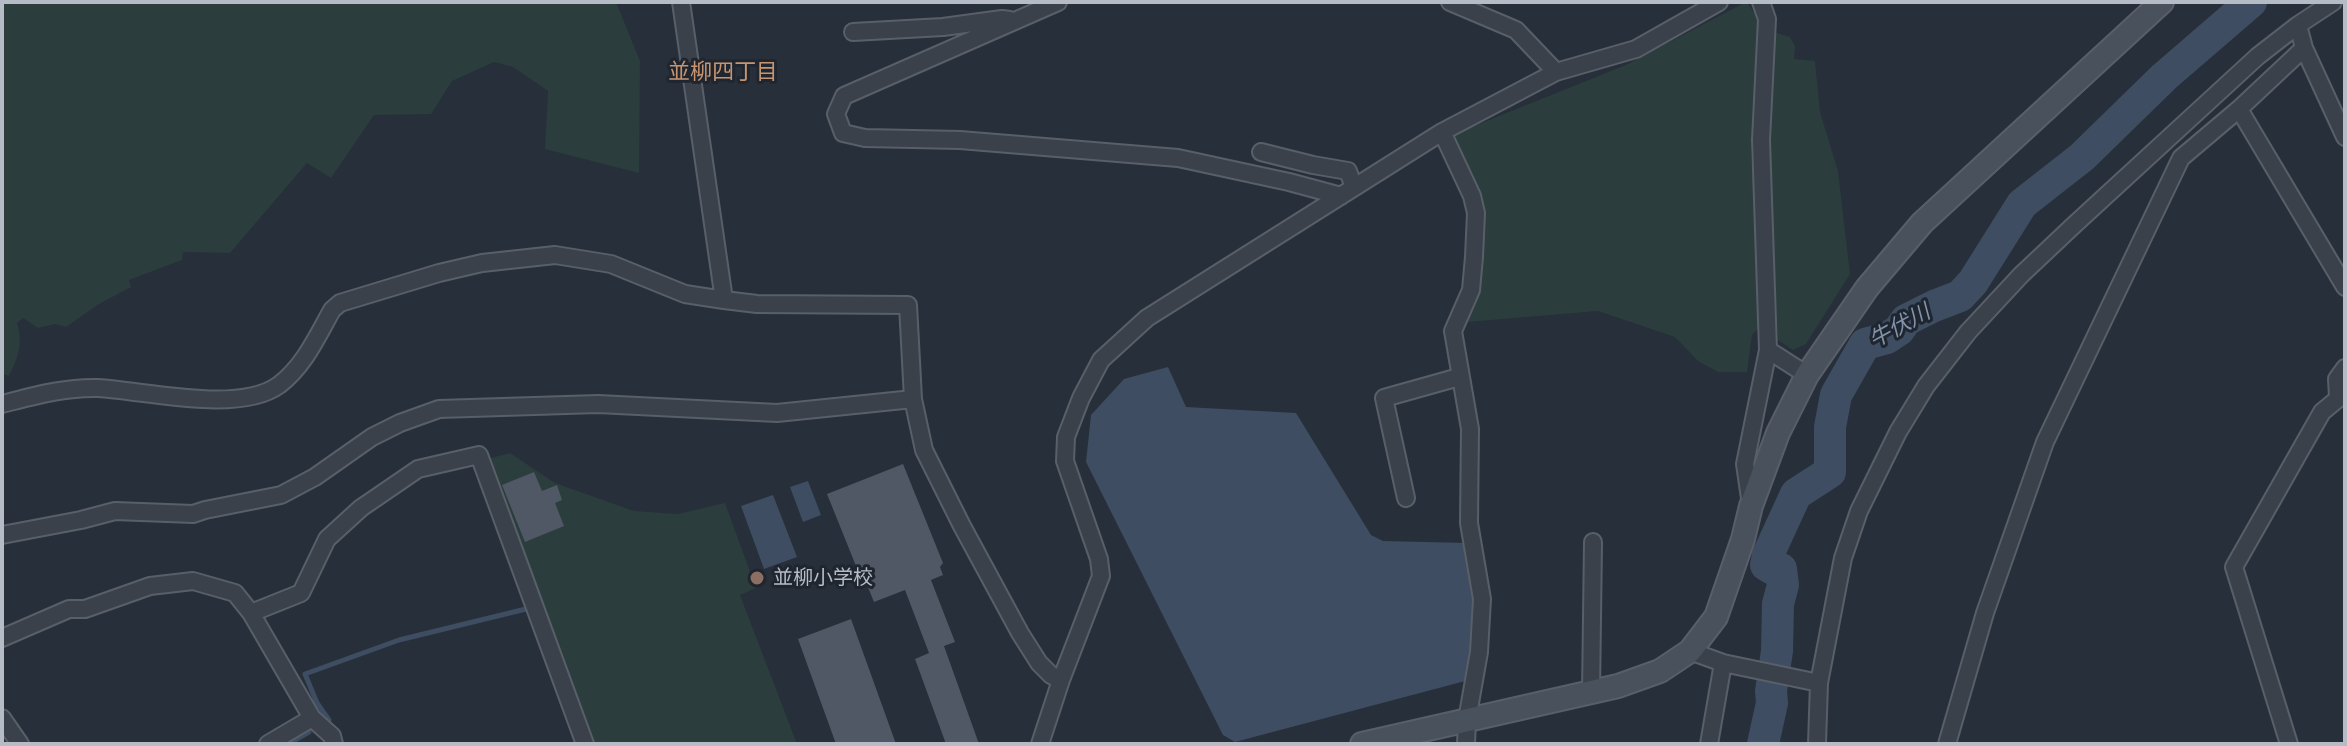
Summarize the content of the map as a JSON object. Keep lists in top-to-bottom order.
{
  "districts": ["並柳四丁目"],
  "water": ["牛伏川"],
  "places": ["並柳小学校"]
}
